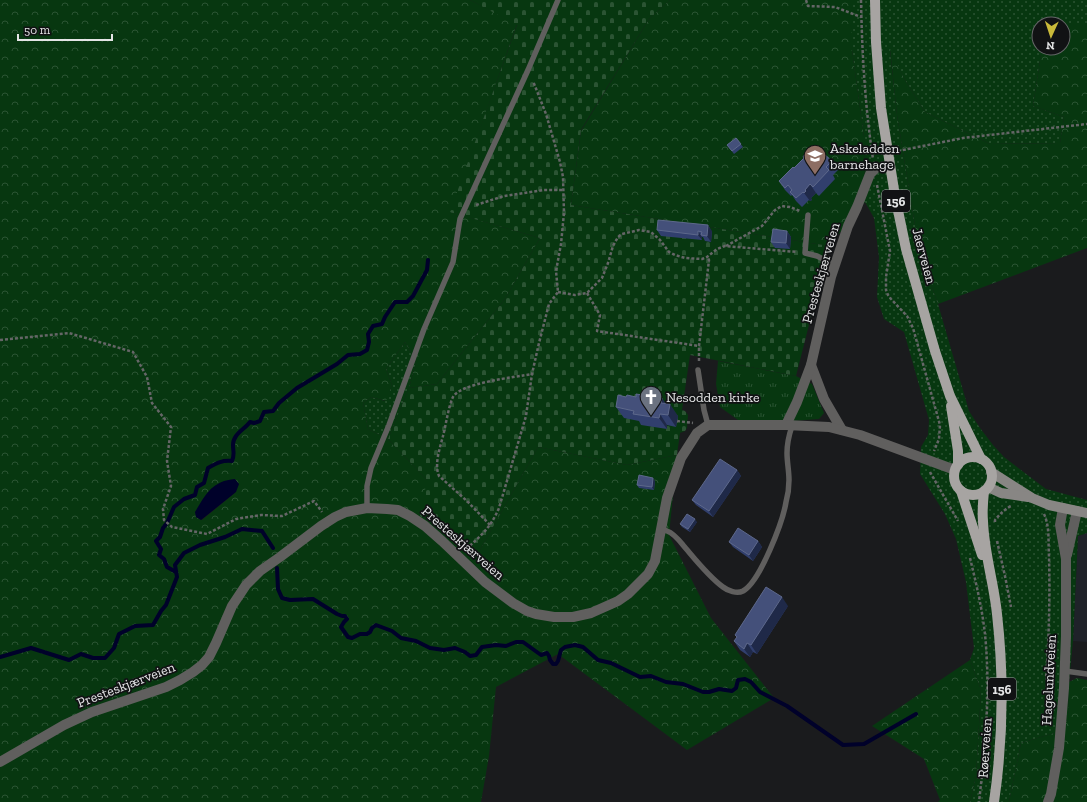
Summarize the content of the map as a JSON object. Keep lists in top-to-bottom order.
{
  "streets": {
    "main road": ["156", "Jaerveien", "Røerveien"],
    "street": ["Presteskjærveien", "Hagelundveien"]
  },
  "crossings": [
    ["156", "Jaerveien"],
    ["156", "Røerveien"],
    ["Jaerveien", "Røerveien"]
  ],
  "places": {
    "school or university": ["Askeladden barnehage"],
    "church": ["Nesodden kirke"]
  },
  "scale_bar": "50 m",
  "north": "bottom"
}
